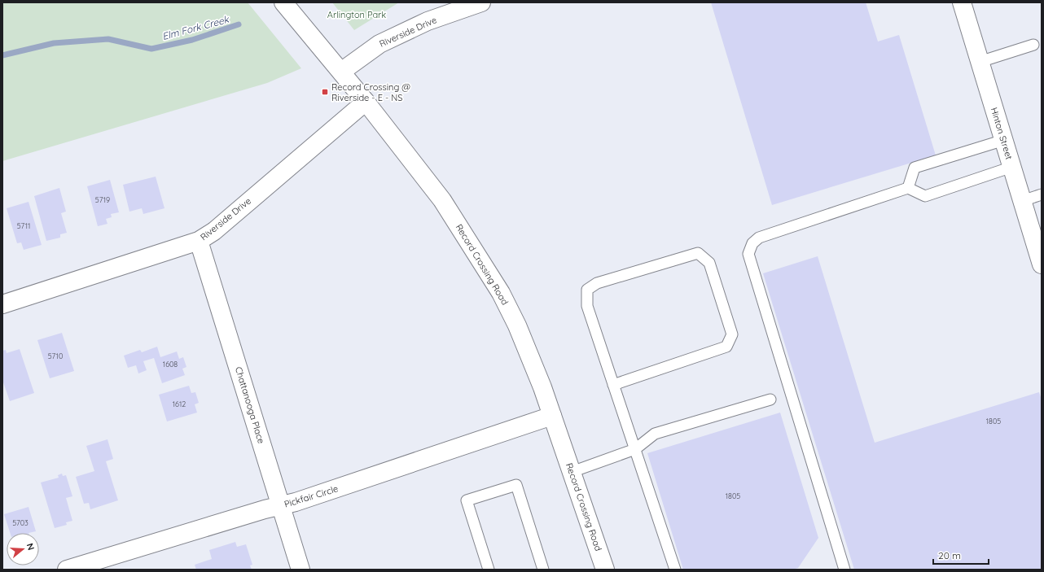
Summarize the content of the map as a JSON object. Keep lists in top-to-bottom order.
{
  "streets": {
    "street": [
      "Riverside Drive",
      "Hinton Street",
      "Record Crossing Road",
      "Chattanooga Place",
      "Pickfair Circle"
    ]
  },
  "crossings": [
    ["Riverside Drive", "Record Crossing Road"],
    ["Riverside Drive", "Chattanooga Place"],
    ["Record Crossing Road", "Pickfair Circle"],
    ["Chattanooga Place", "Pickfair Circle"]
  ],
  "water": ["Elm Fork Creek"],
  "parks": ["Arlington Park"],
  "places": {
    "transit": ["Record Crossing @ Riverside - E - NS"]
  },
  "house_numbers": [
    "5719",
    "5711",
    "5710",
    "1608",
    "1612",
    "1805",
    "1805",
    "5703"
  ],
  "scale_bar": "20 m",
  "north": "right"
}
